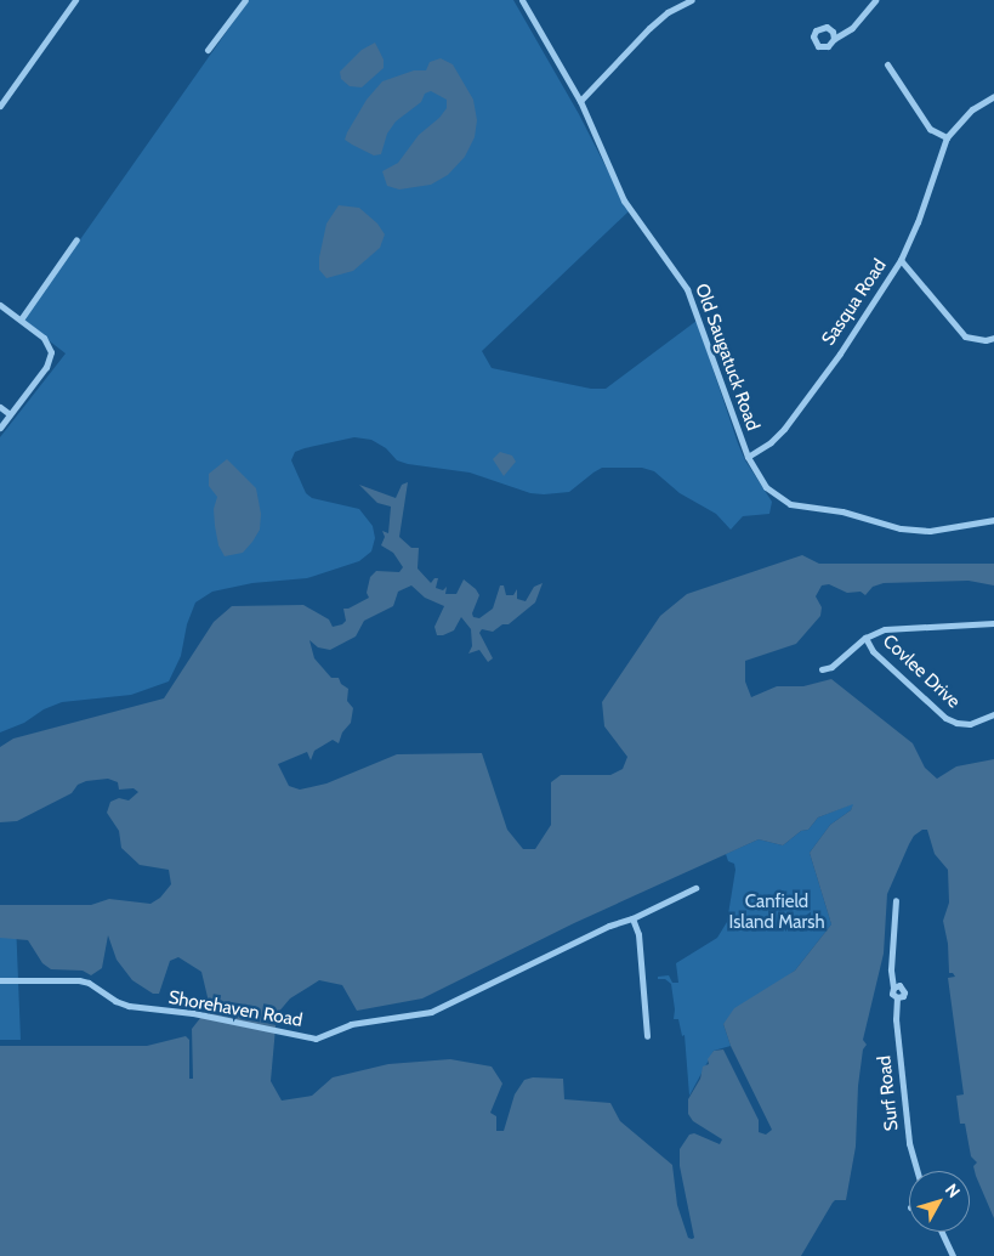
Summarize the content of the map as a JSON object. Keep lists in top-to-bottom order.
{
  "streets": {
    "street": [
      "Sasqua Road",
      "Old Saugatuck Road",
      "Covlee Drive",
      "Shorehaven Road",
      "Surf Road"
    ]
  },
  "crossings": [
    ["Sasqua Road", "Old Saugatuck Road"]
  ],
  "parks": ["Canfield Island Marsh"],
  "north": "top right"
}
